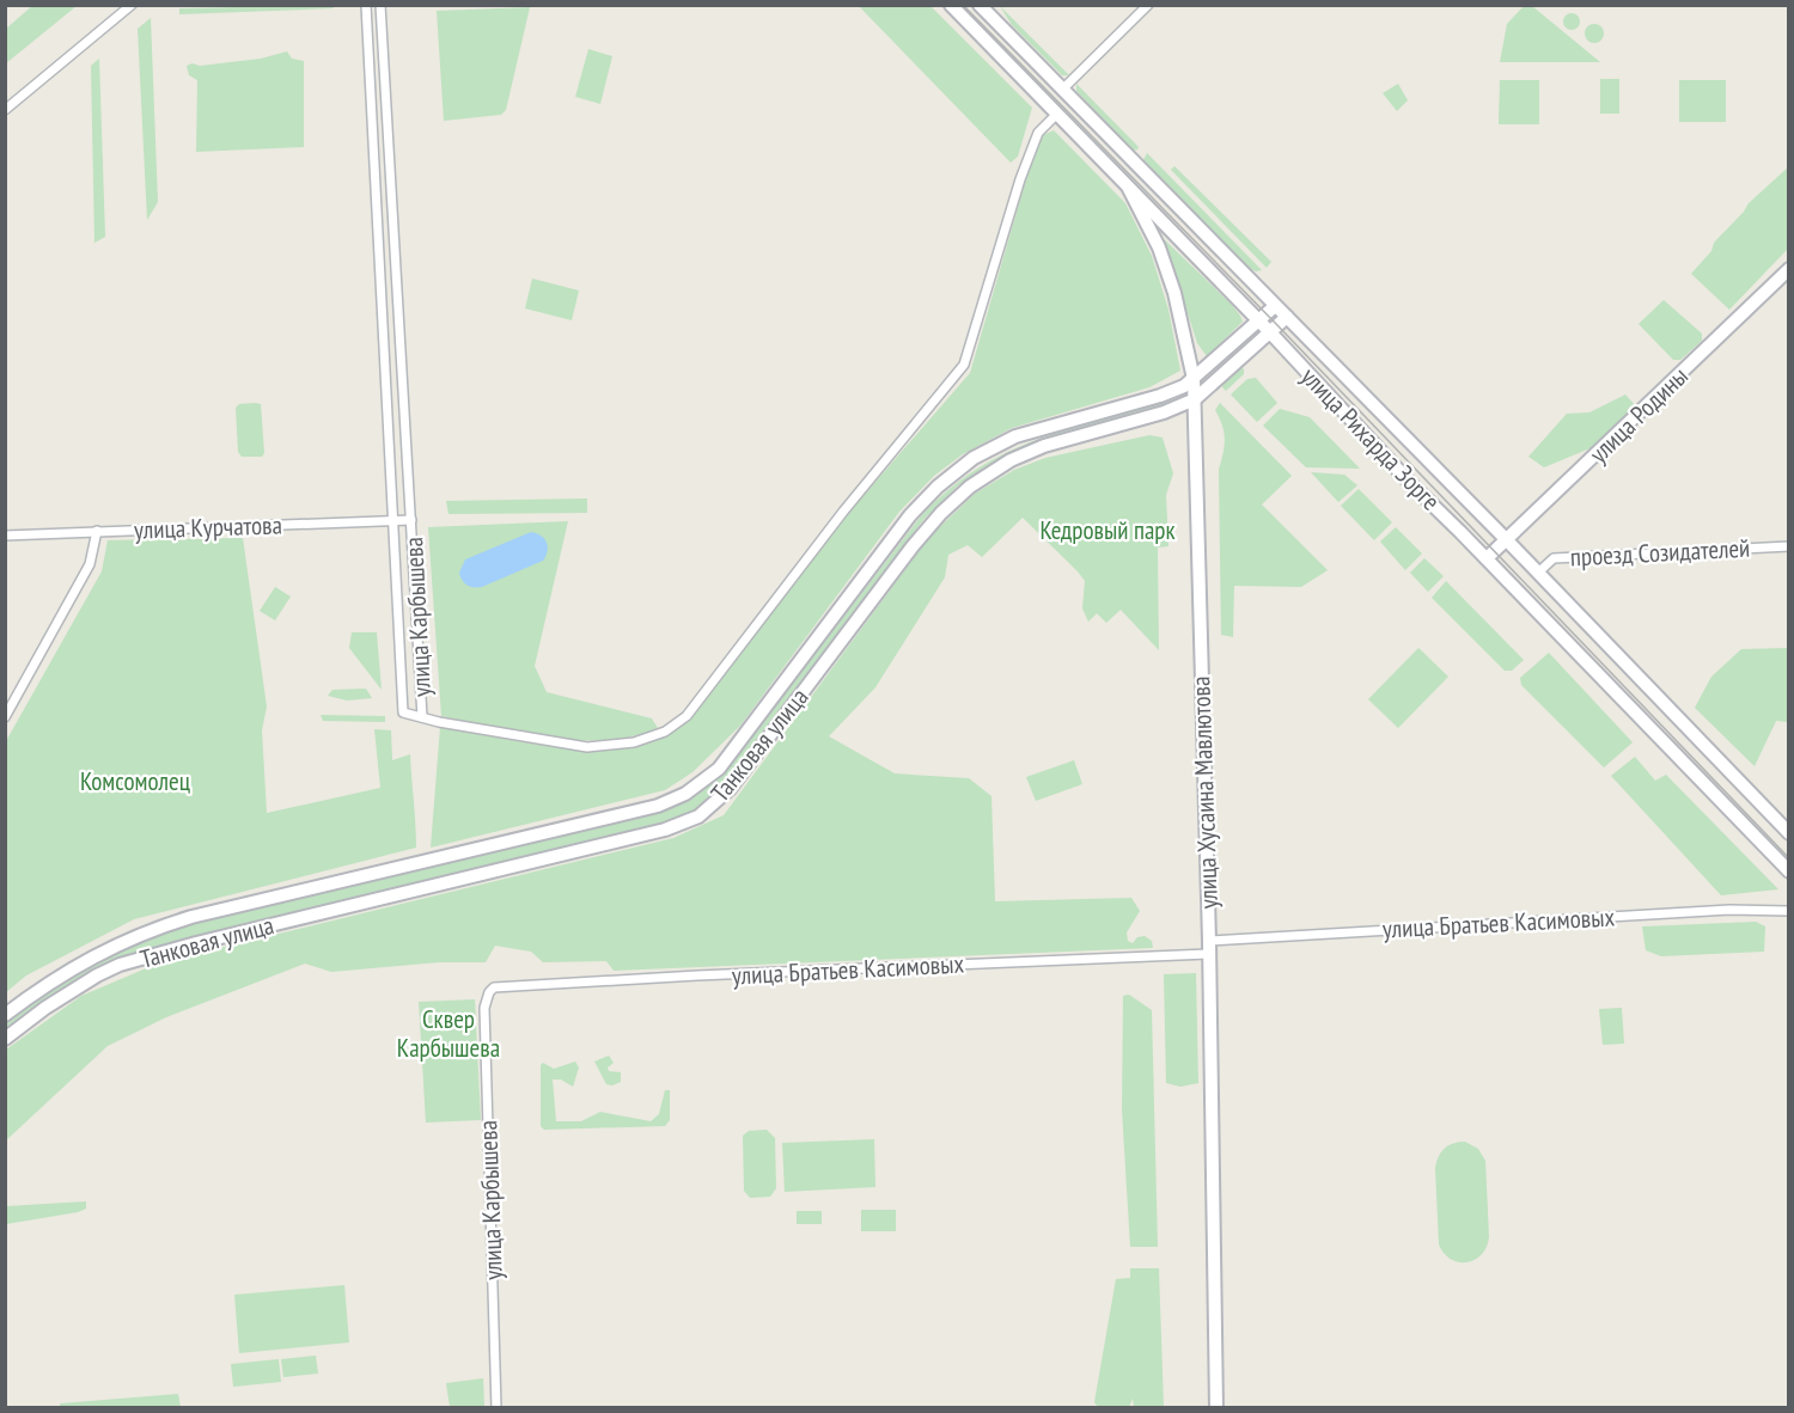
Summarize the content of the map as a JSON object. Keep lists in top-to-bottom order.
{
  "streets": {
    "main road": [
      "улица Родины",
      "улица Рихарда Зорге",
      "Танковая улица",
      "улица Хусаина Мавлютова"
    ],
    "street": [
      "улица Курчатова",
      "проезд Созидателей",
      "улица Карбышева",
      "улица Братьев Касимовых"
    ]
  },
  "crossings": [
    ["улица Родины", "улица Рихарда Зорге"],
    ["улица Рихарда Зорге", "проезд Созидателей"],
    ["улица Рихарда Зорге", "Танковая улица"],
    ["улица Рихарда Зорге", "улица Хусаина Мавлютова"],
    ["улица Курчатова", "улица Карбышева"],
    ["улица Карбышева", "улица Братьев Касимовых"],
    ["Танковая улица", "улица Хусаина Мавлютова"],
    ["улица Хусаина Мавлютова", "улица Братьев Касимовых"]
  ],
  "parks": ["Кедровый парк", "Комсомолец", "Сквер Карбышева"]
}
